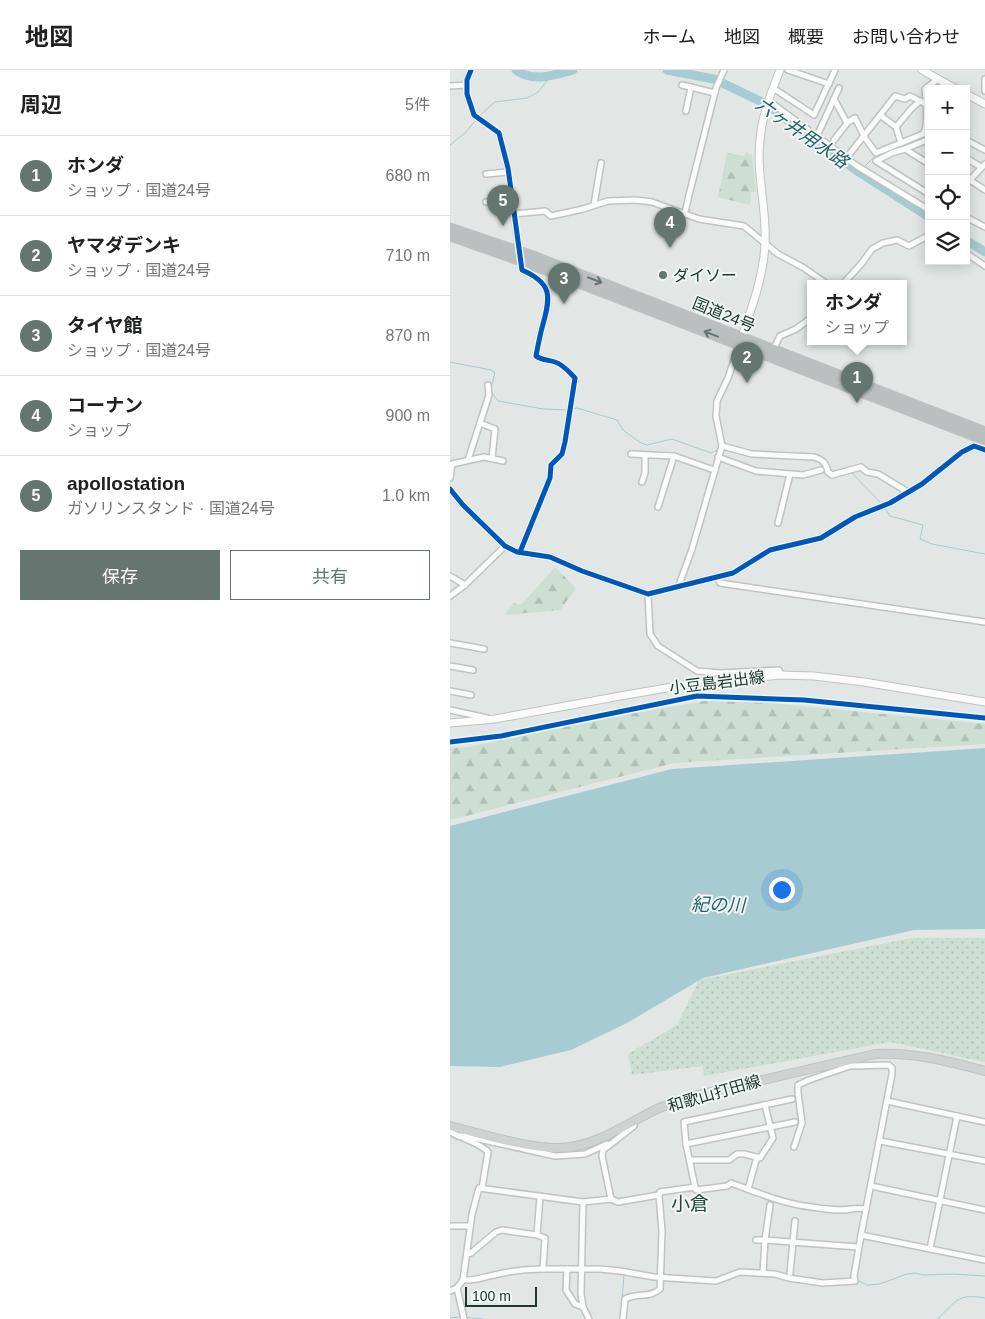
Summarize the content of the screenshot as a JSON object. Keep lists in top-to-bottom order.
{
  "streets": {
    "highway": ["国道24号"],
    "main road": ["小豆島岩出線", "和歌山打田線"]
  },
  "districts": ["小倉"],
  "water": ["六ヶ井用水路", "紀の川"],
  "places": ["ダイソー"],
  "scale_bar": "100 m",
  "page": {
    "header": "地図",
    "nav": [
      "ホーム",
      "地図",
      "概要",
      "お問い合わせ"
    ],
    "heading": ["周辺", "5件"],
    "map_buttons": ["+", "−"],
    "list": [
      {
        "mark": "1",
        "name": "ホンダ",
        "note": "ショップ · 国道24号",
        "value": "680 m"
      },
      {
        "mark": "2",
        "name": "ヤマダデンキ",
        "note": "ショップ · 国道24号",
        "value": "710 m"
      },
      {
        "mark": "3",
        "name": "タイヤ館",
        "note": "ショップ · 国道24号",
        "value": "870 m"
      },
      {
        "mark": "4",
        "name": "コーナン",
        "note": "ショップ",
        "value": "900 m"
      },
      {
        "mark": "5",
        "name": "apollostation",
        "note": "ガソリンスタンド · 国道24号",
        "value": "1.0 km"
      }
    ],
    "pins": [
      "5",
      "4",
      "3",
      "2",
      "1"
    ],
    "popup": ["ホンダ", "ショップ"],
    "buttons": ["保存", "共有"],
    "scale": "100 m"
  }
}
